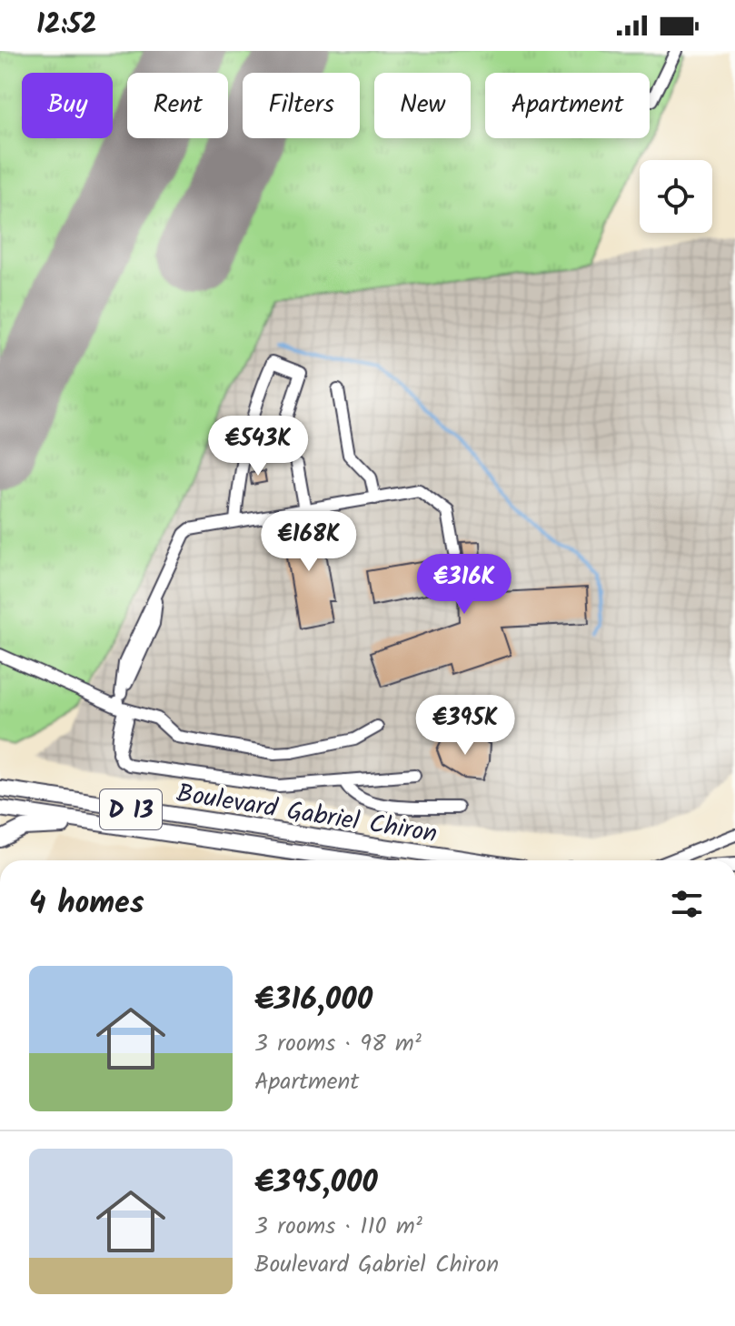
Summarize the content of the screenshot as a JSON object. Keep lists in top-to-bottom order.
{
  "streets": {
    "main road": ["D 13", "Boulevard Gabriel Chiron"]
  },
  "page": {
    "status": "12:52",
    "chip": [
      "Buy",
      "Rent",
      "Filters",
      "New",
      "Apartment"
    ],
    "price": [
      "€543K",
      "€168K",
      "€316K",
      "€395K"
    ],
    "heading": "4 homes",
    "list": [
      {
        "name": "€316,000",
        "note": "3 rooms · 98 m² · Apartment"
      },
      {
        "name": "€395,000",
        "note": "3 rooms · 110 m² · Boulevard Gabriel Chiron"
      }
    ]
  }
}
